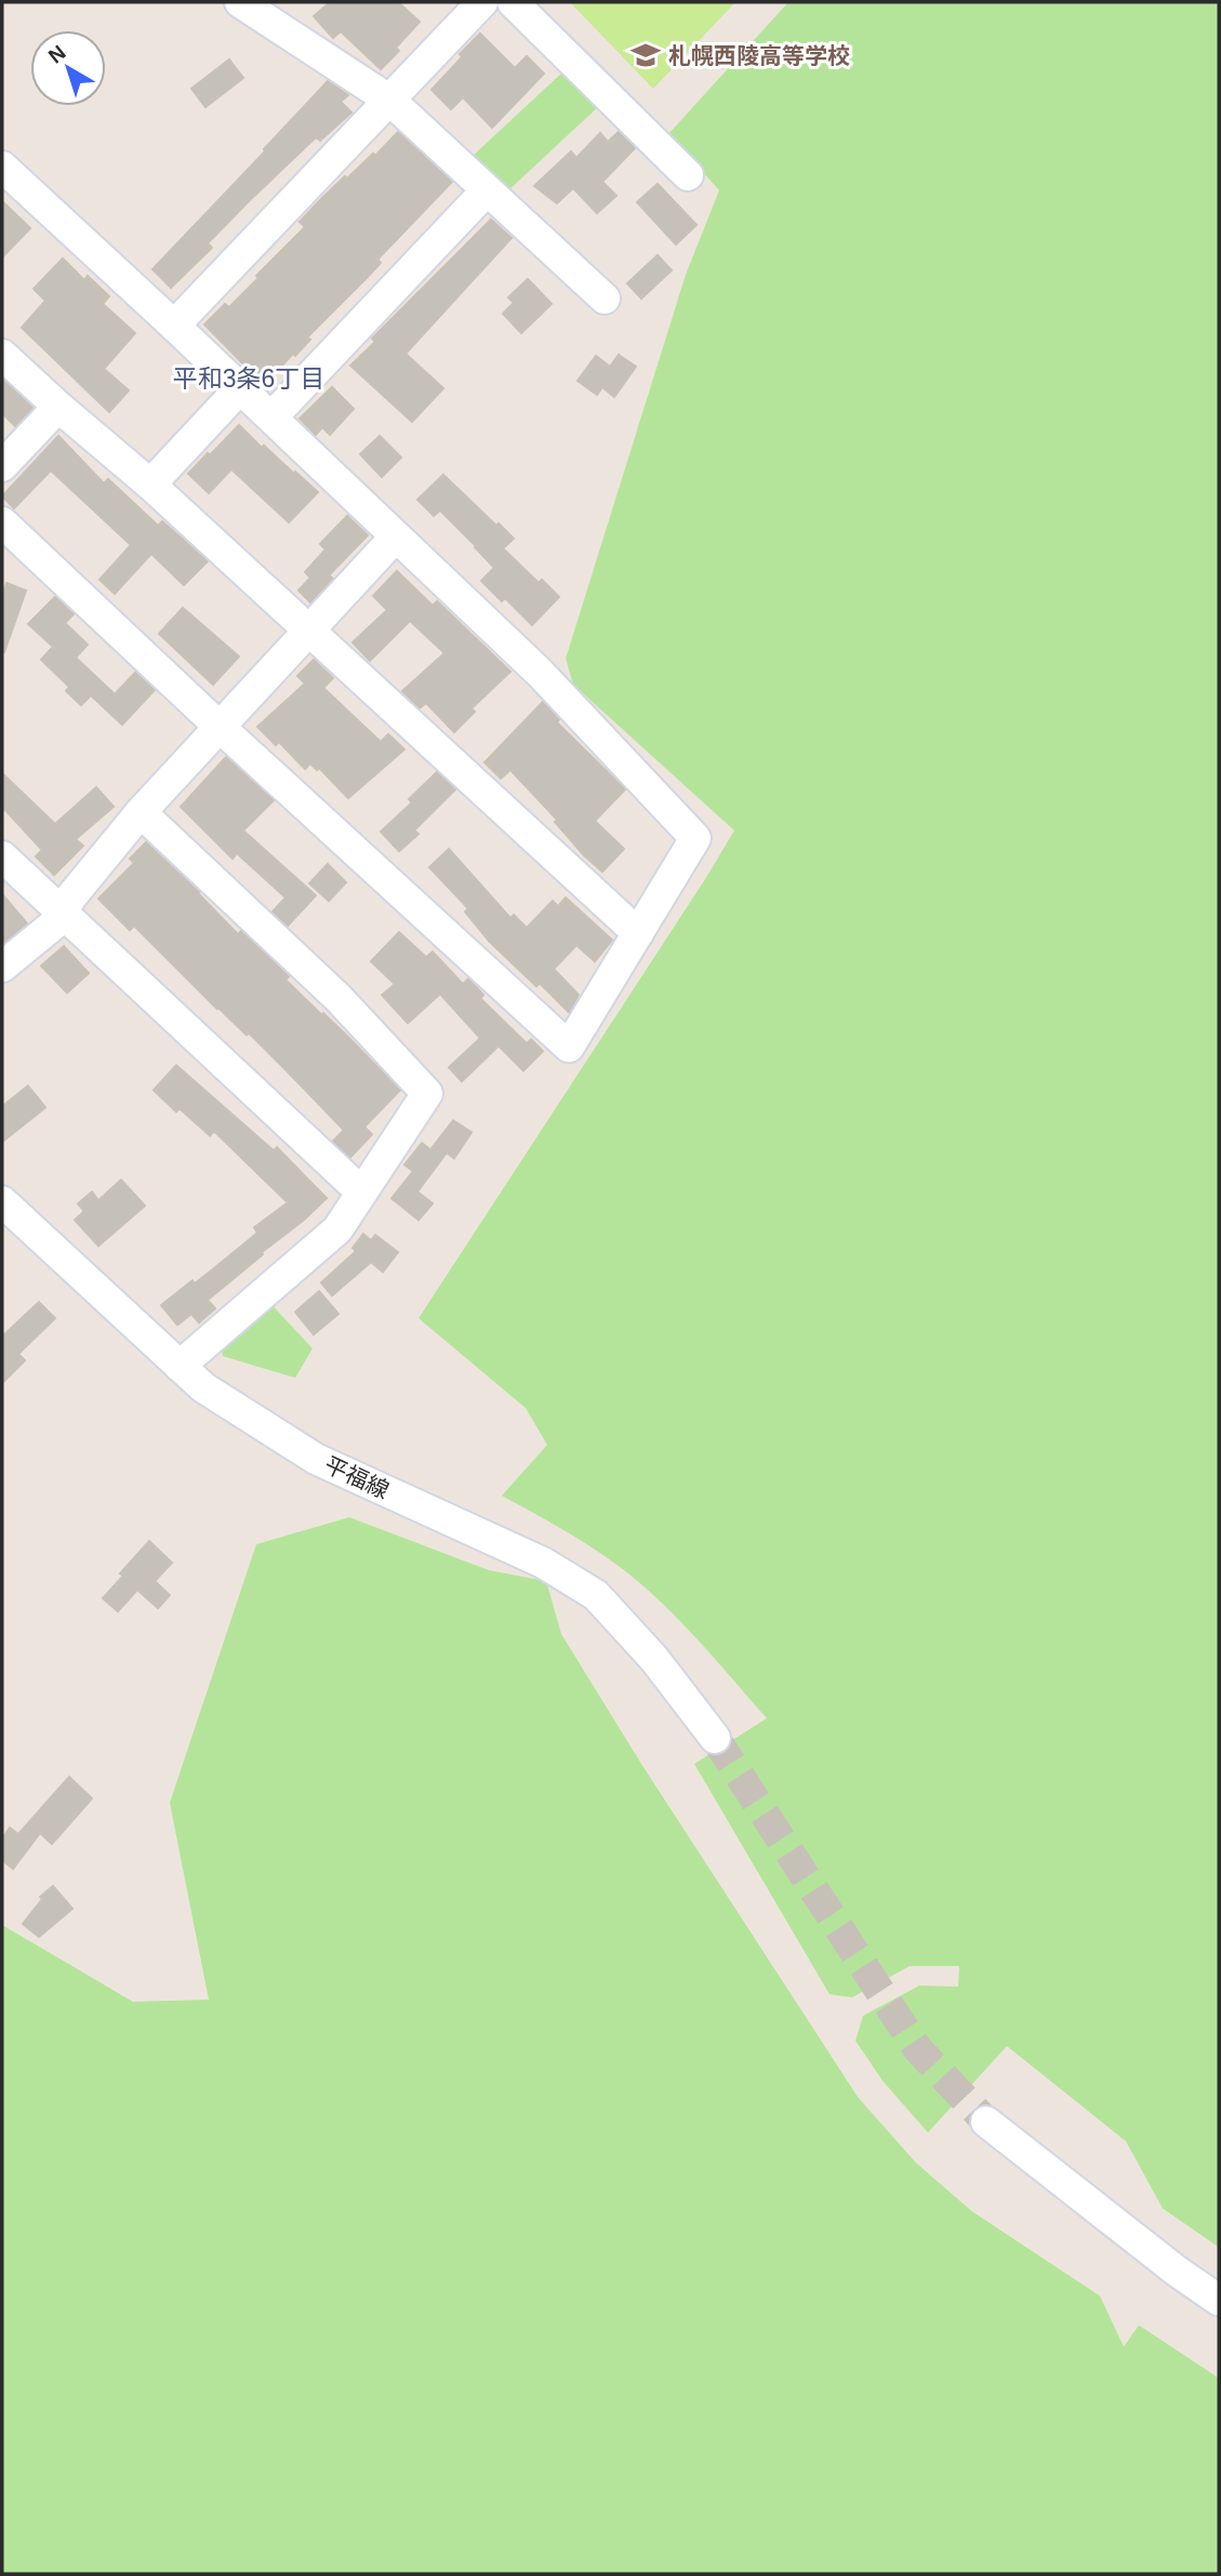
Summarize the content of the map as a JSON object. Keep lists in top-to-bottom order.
{
  "streets": {
    "street": ["平福線"]
  },
  "districts": ["平和3条6丁目"],
  "places": {
    "school or university": ["札幌西陵高等学校"]
  },
  "north": "top left"
}
